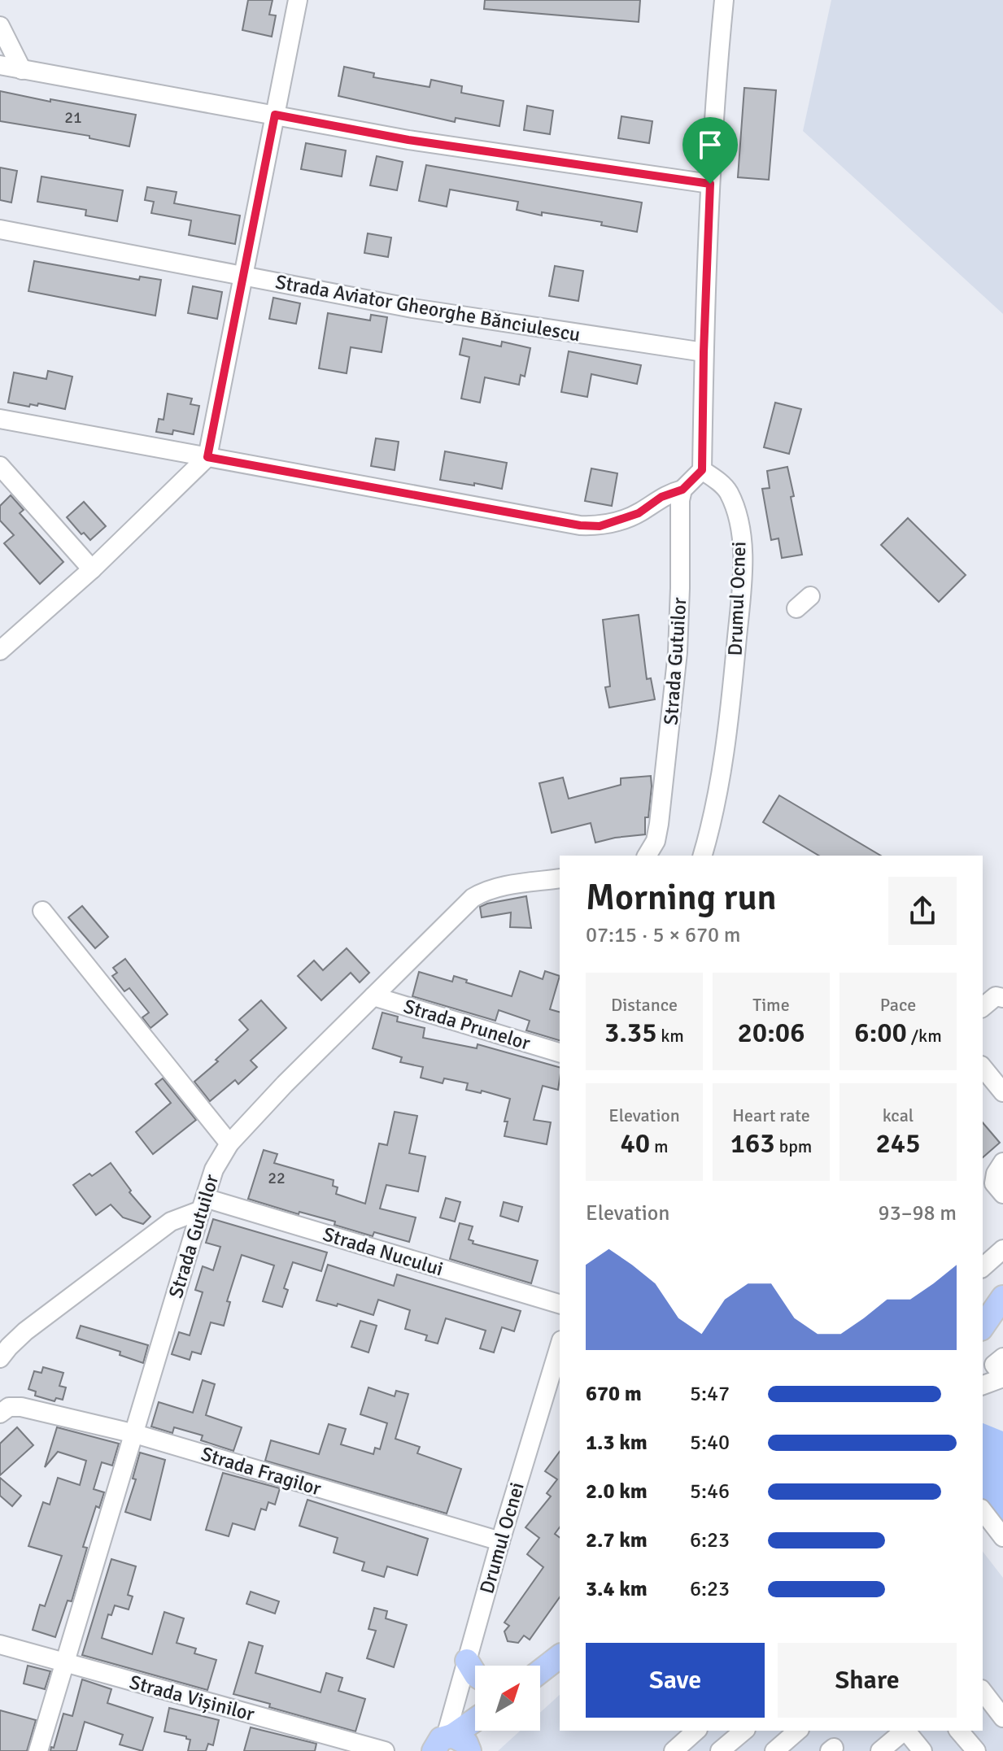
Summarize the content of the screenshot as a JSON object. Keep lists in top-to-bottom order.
{
  "streets": {
    "street": [
      "Strada Aviator Gheorghe Bănciulescu",
      "Drumul Ocnei",
      "Strada Gutuilor",
      "Strada Prunelor",
      "Strada Nucului",
      "Strada Fragilor",
      "Strada Vișinilor"
    ]
  },
  "crossings": [
    ["Drumul Ocnei", "Strada Fragilor"],
    ["Strada Gutuilor", "Strada Prunelor"],
    ["Strada Gutuilor", "Strada Nucului"],
    ["Strada Gutuilor", "Strada Fragilor"],
    ["Strada Gutuilor", "Strada Vișinilor"]
  ],
  "house_numbers": ["21", "22"],
  "north": "top right",
  "page": {
    "heading": ["Morning run", "07:15 · 5 × 670 m"],
    "stats": [
      ["Distance", "3.35 km"],
      ["Time", "20:06"],
      ["Pace", "6:00 /km"],
      ["Elevation", "40 m"],
      ["Heart rate", "163 bpm"],
      ["kcal", "245"]
    ],
    "chart": ["Elevation", "93–98 m"],
    "list": [
      {
        "name": "670 m",
        "note": "5:47"
      },
      {
        "name": "1.3 km",
        "note": "5:40"
      },
      {
        "name": "2.0 km",
        "note": "5:46"
      },
      {
        "name": "2.7 km",
        "note": "6:23"
      },
      {
        "name": "3.4 km",
        "note": "6:23"
      }
    ],
    "buttons": ["Save", "Share"]
  }
}
